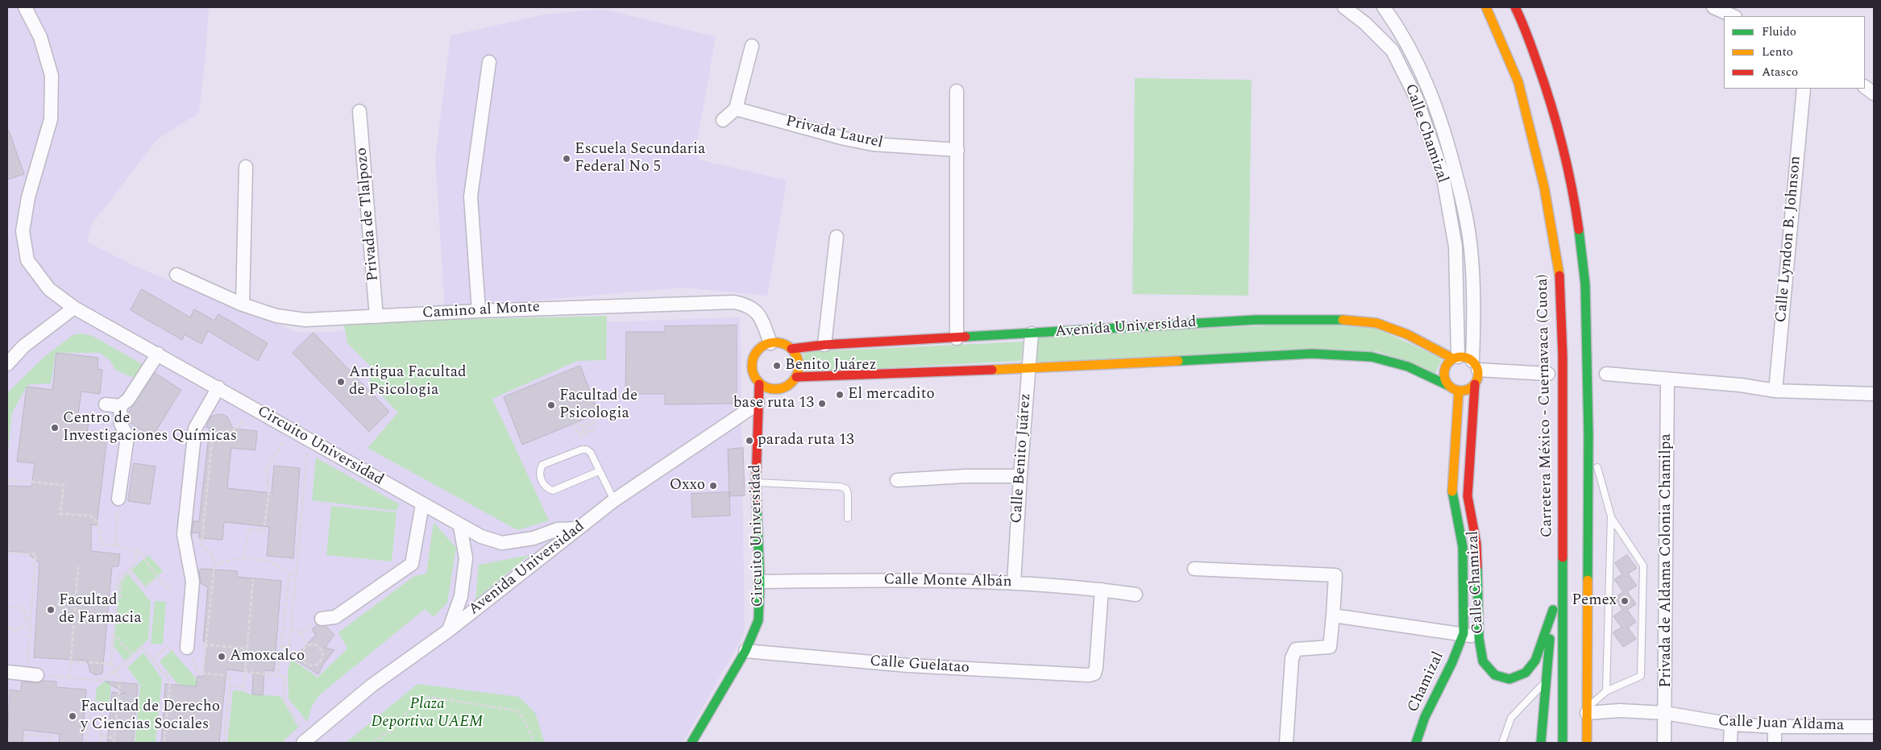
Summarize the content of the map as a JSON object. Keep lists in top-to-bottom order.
{
  "streets": {
    "main road": [
      "Calle Chamizal",
      "Avenida Universidad",
      "Carretera México - Cuernavaca (Cuota)",
      "Circuito Universidad",
      "Chamizal"
    ],
    "street": [
      "Privada Laurel",
      "Privada de Tlalpozo",
      "Calle Lyndon B. Johnson",
      "Camino al Monte",
      "Calle Benito Juárez",
      "Privada de Aldama Colonia Chamilpa",
      "Calle Monte Albán",
      "Calle Guelatao",
      "Calle Juan Aldama"
    ]
  },
  "crossings": [
    ["Calle Chamizal", "Avenida Universidad"],
    ["Calle Chamizal", "Chamizal"],
    ["Privada de Tlalpozo", "Camino al Monte"],
    ["Camino al Monte", "Avenida Universidad"],
    ["Camino al Monte", "Circuito Universidad"],
    ["Avenida Universidad", "Circuito Universidad"],
    ["Avenida Universidad", "Calle Benito Juárez"],
    ["Circuito Universidad", "Calle Monte Albán"],
    ["Circuito Universidad", "Calle Guelatao"],
    ["Calle Benito Juárez", "Calle Monte Albán"],
    ["Privada de Aldama Colonia Chamilpa", "Calle Juan Aldama"],
    ["Calle Monte Albán", "Calle Guelatao"]
  ],
  "parks": ["Plaza Deportiva UAEM"],
  "places": [
    "Escuela Secundaria Federal No 5",
    "Benito Juárez",
    "Antigua Facultad de Psicologia",
    "El mercadito",
    "base ruta 13",
    "Facultad de Psicologia",
    "Centro de Investigaciones Químicas",
    "parada ruta 13",
    "Oxxo",
    "Pemex",
    "Facultad de Farmacia",
    "Amoxcalco",
    "Facultad de Derecho y Ciencias Sociales"
  ],
  "legend": ["Fluido", "Lento", "Atasco"]
}
